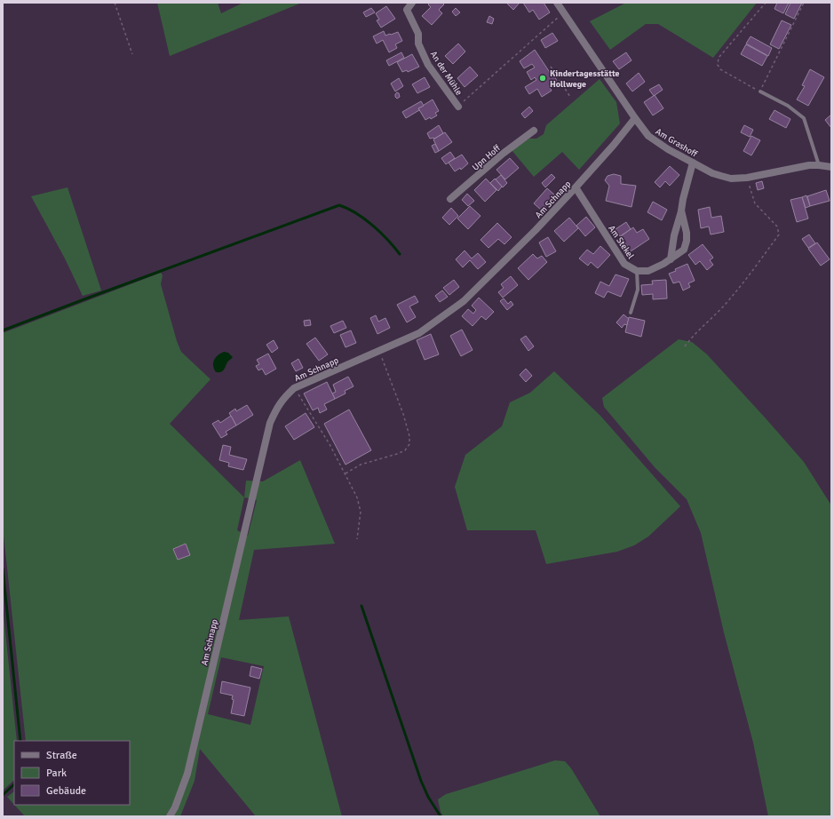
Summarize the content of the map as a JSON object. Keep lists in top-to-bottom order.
{
  "streets": {
    "street": [
      "An der Mühle",
      "Am Grashoff",
      "Upn Hoff",
      "Am Schnapp",
      "Am Stekel"
    ]
  },
  "crossings": [
    ["Am Grashoff", "Am Schnapp"],
    ["Am Schnapp", "Am Stekel"]
  ],
  "places": ["Kindertagesstätte Hollwege"],
  "legend": ["Straße", "Park", "Gebäude"]
}
